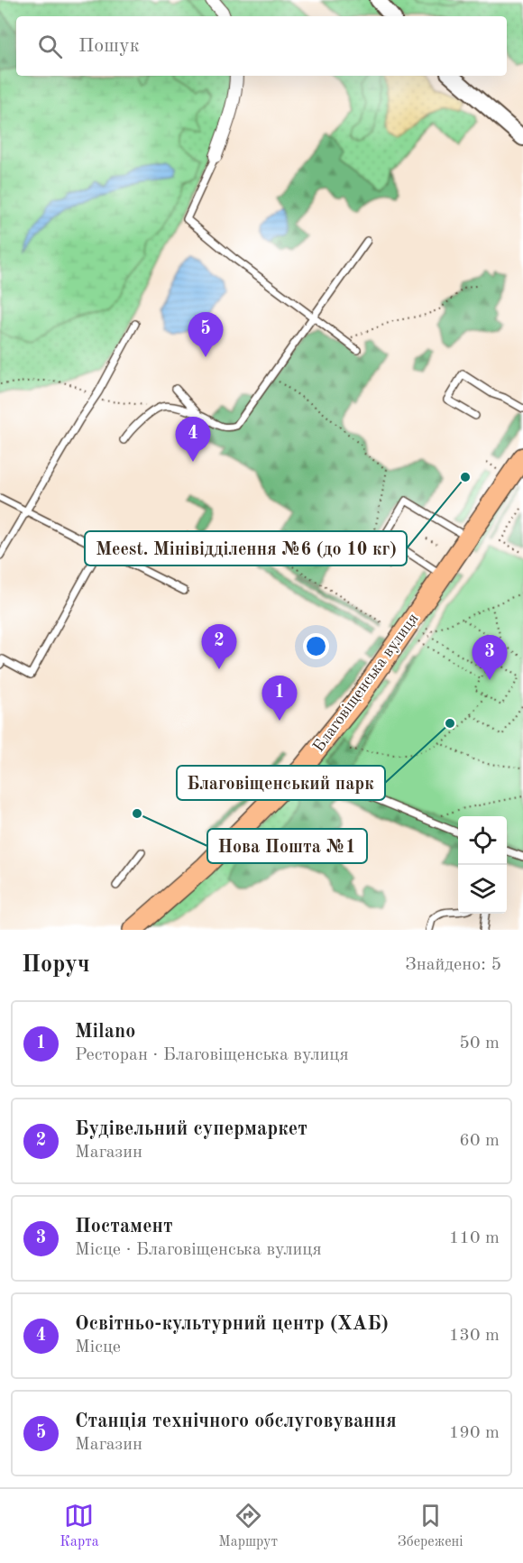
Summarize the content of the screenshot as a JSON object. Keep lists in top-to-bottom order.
{
  "streets": {
    "main road": ["Благовіщенська вулиця"]
  },
  "places": ["Meest. Мінівідділення №6 (до 10 кг)", "Благовіщенський парк", "Нова Пошта №1"],
  "page": {
    "search": "Пошук",
    "pins": [
      "5",
      "4",
      "2",
      "3",
      "1"
    ],
    "heading": ["Поруч", "Знайдено: 5"],
    "list": [
      {
        "mark": "1",
        "name": "Milano",
        "note": "Ресторан · Благовіщенська вулиця",
        "value": "50 m"
      },
      {
        "mark": "2",
        "name": "Будівельний супермаркет",
        "note": "Магазин",
        "value": "60 m"
      },
      {
        "mark": "3",
        "name": "Постамент",
        "note": "Місце · Благовіщенська вулиця",
        "value": "110 m"
      },
      {
        "mark": "4",
        "name": "Освітньо-культурний центр (ХАБ)",
        "note": "Місце",
        "value": "130 m"
      },
      {
        "mark": "5",
        "name": "Cтанція технічного обслуговування",
        "note": "Магазин",
        "value": "190 m"
      }
    ],
    "nav": ["Карта", "Маршрут", "Збережені"]
  }
}
